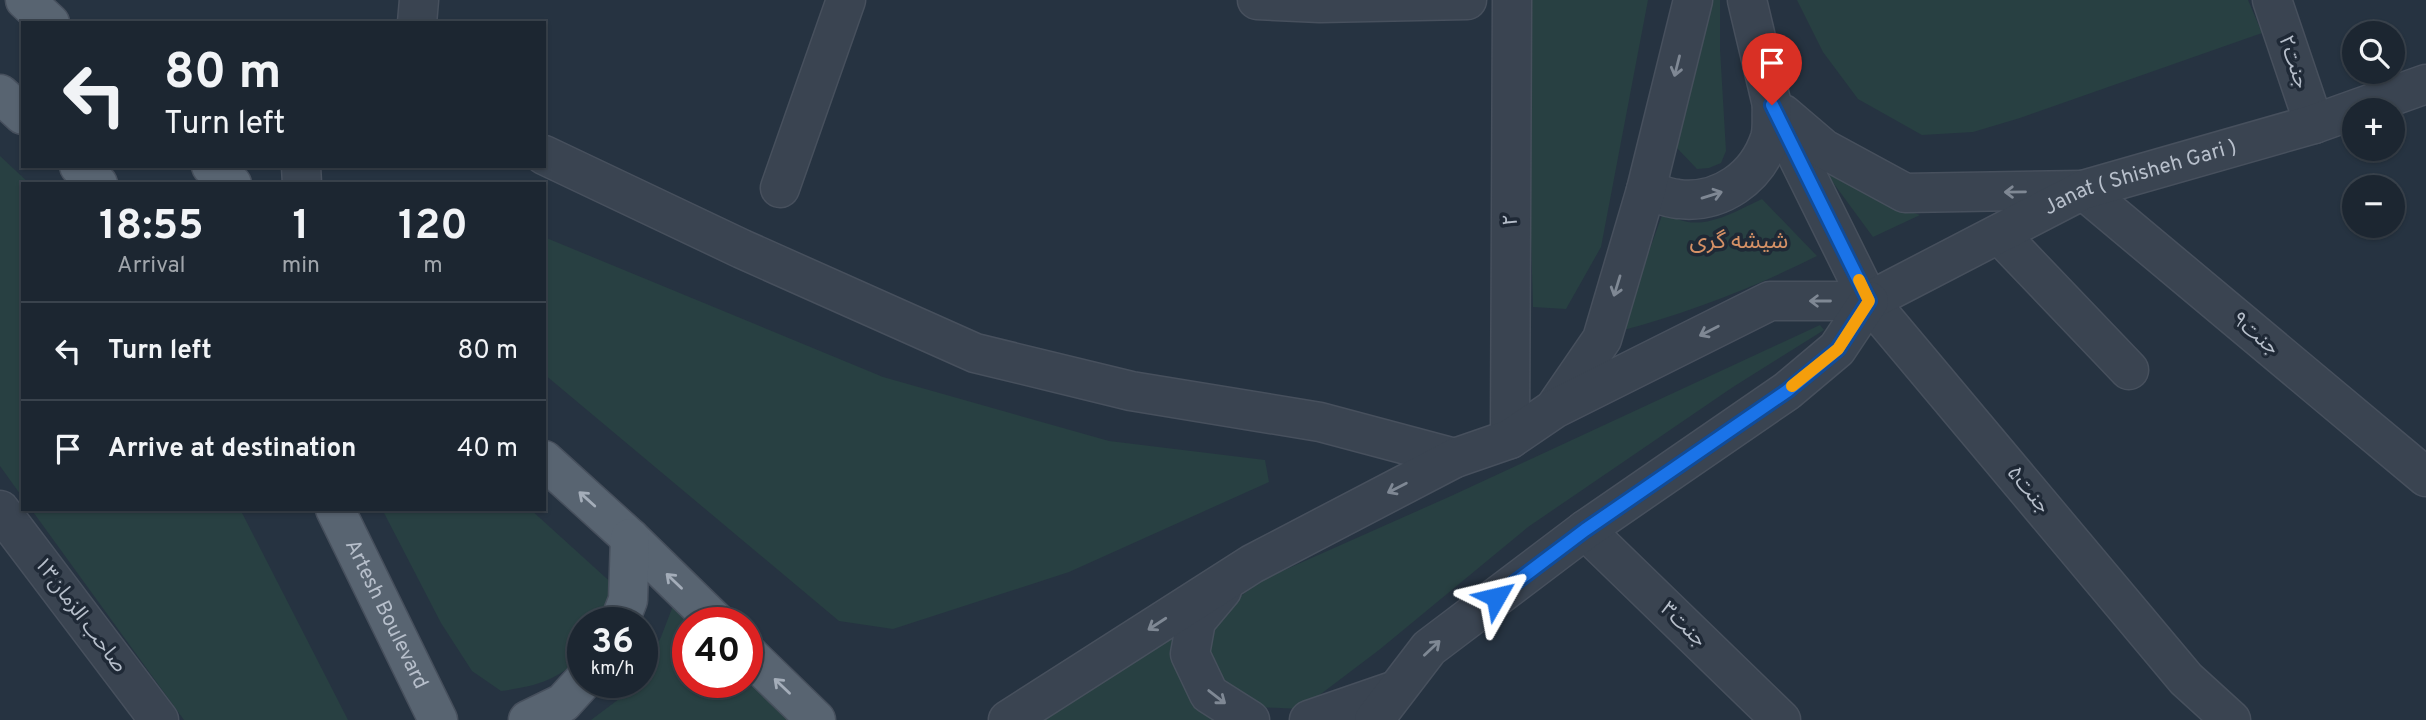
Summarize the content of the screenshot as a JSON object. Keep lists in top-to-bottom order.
{
  "streets": {
    "main road": ["Artesh Boulevard"],
    "street": [
      "جنت۲",
      "Janat ( Shisheh Gari )",
      "۲",
      "جنت۹",
      "جنت۵",
      "صاحب الزمان۱۳",
      "جنت۳"
    ]
  },
  "crossings": [
    ["جنت۲", "Janat ( Shisheh Gari )"],
    ["Janat ( Shisheh Gari )", "جنت۹"],
    ["Janat ( Shisheh Gari )", "جنت۵"]
  ],
  "districts": ["شیشه گری"],
  "page": {
    "map_buttons": ["+", "−"],
    "turn": ["80 m", "Turn left"],
    "eta": [
      "18:55",
      "Arrival",
      "1",
      "min",
      "120",
      "m"
    ],
    "list": [
      {
        "name": "Turn left",
        "value": "80 m"
      },
      {
        "name": "Arrive at destination",
        "value": "40 m"
      }
    ],
    "speed": "36 km/h",
    "limit": "40"
  }
}
